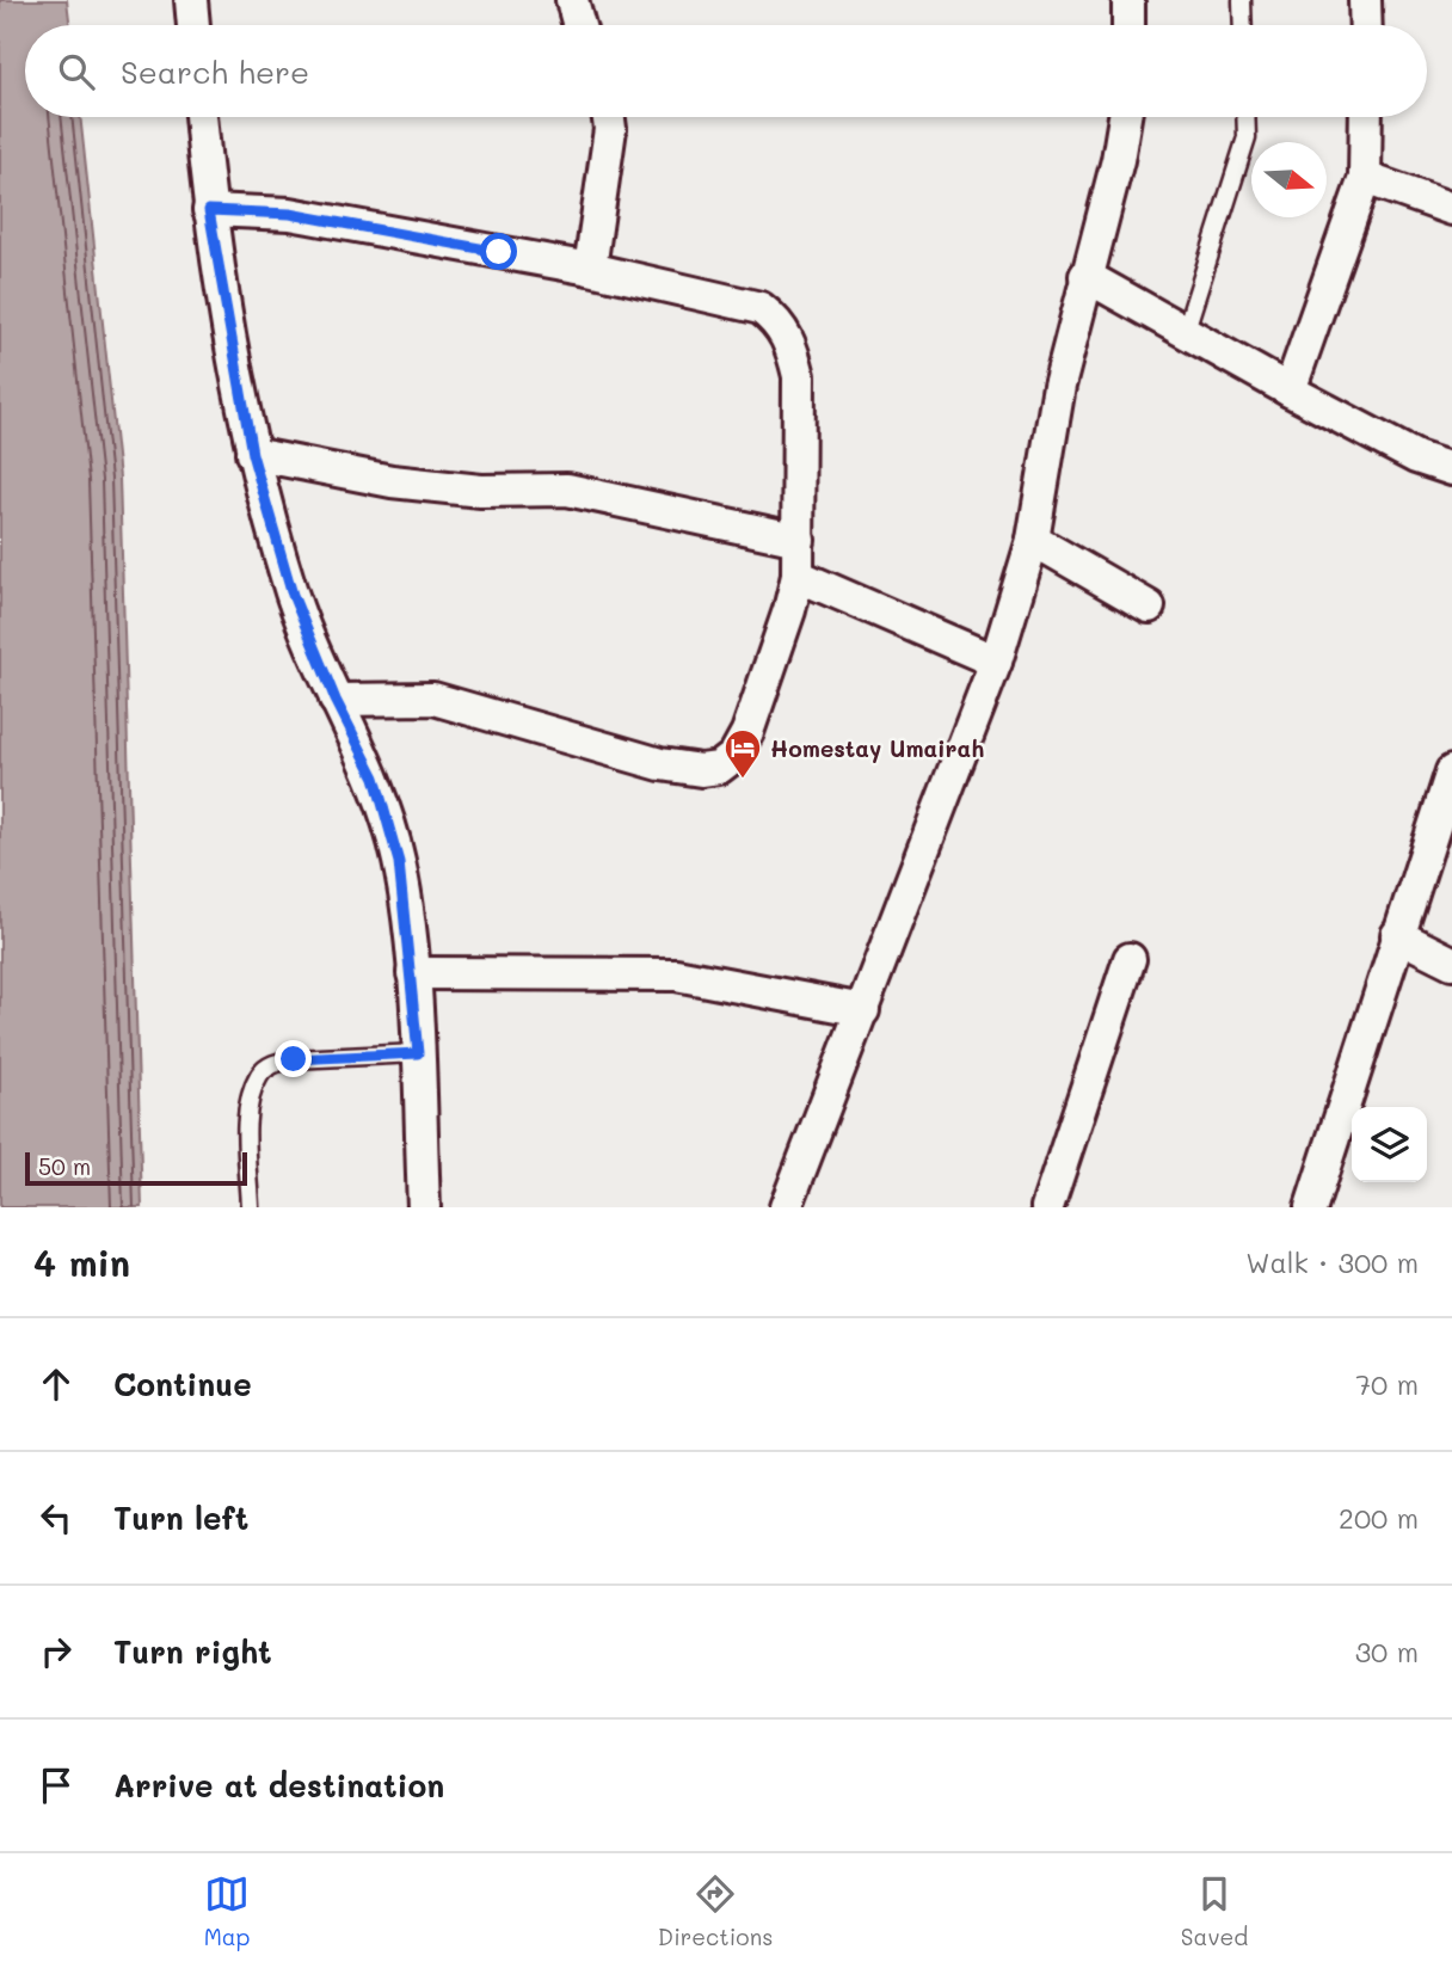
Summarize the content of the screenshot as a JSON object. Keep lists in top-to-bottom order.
{
  "places": {
    "hotel": ["Homestay Umairah"]
  },
  "scale_bar": "50 m",
  "north": "right",
  "page": {
    "search": "Search here",
    "scale": "50 m",
    "heading": ["4 min", "Walk · 300 m"],
    "list": [
      ["Continue", "70 m"],
      ["Turn left", "200 m"],
      ["Turn right", "30 m"],
      "Arrive at destination"
    ],
    "nav": ["Map", "Directions", "Saved"]
  }
}
